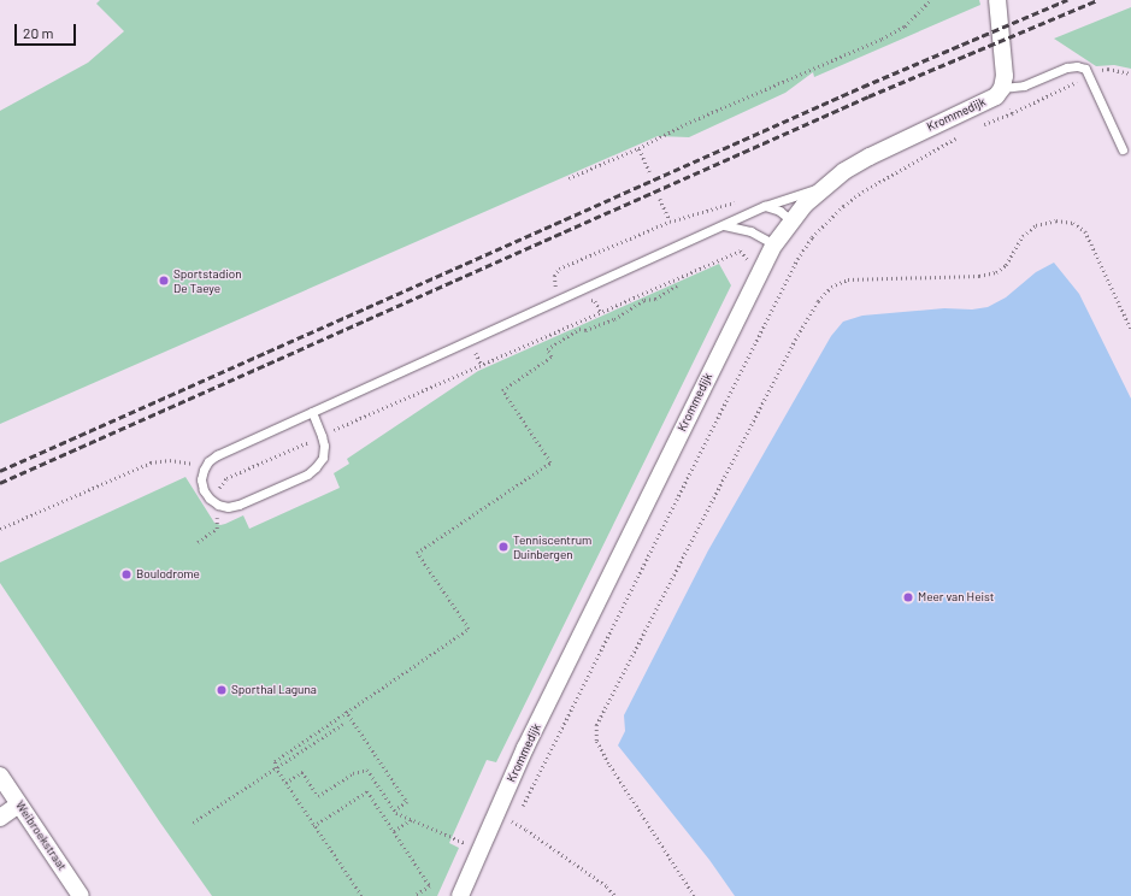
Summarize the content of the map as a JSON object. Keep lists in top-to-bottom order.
{
  "streets": {
    "street": ["Krommedijk", "Weibroekstraat"]
  },
  "places": [
    "Sportstadion De Taeye",
    "Tenniscentrum Duinbergen",
    "Boulodrome",
    "Meer van Heist",
    "Sporthal Laguna"
  ],
  "scale_bar": "20 m"
}
